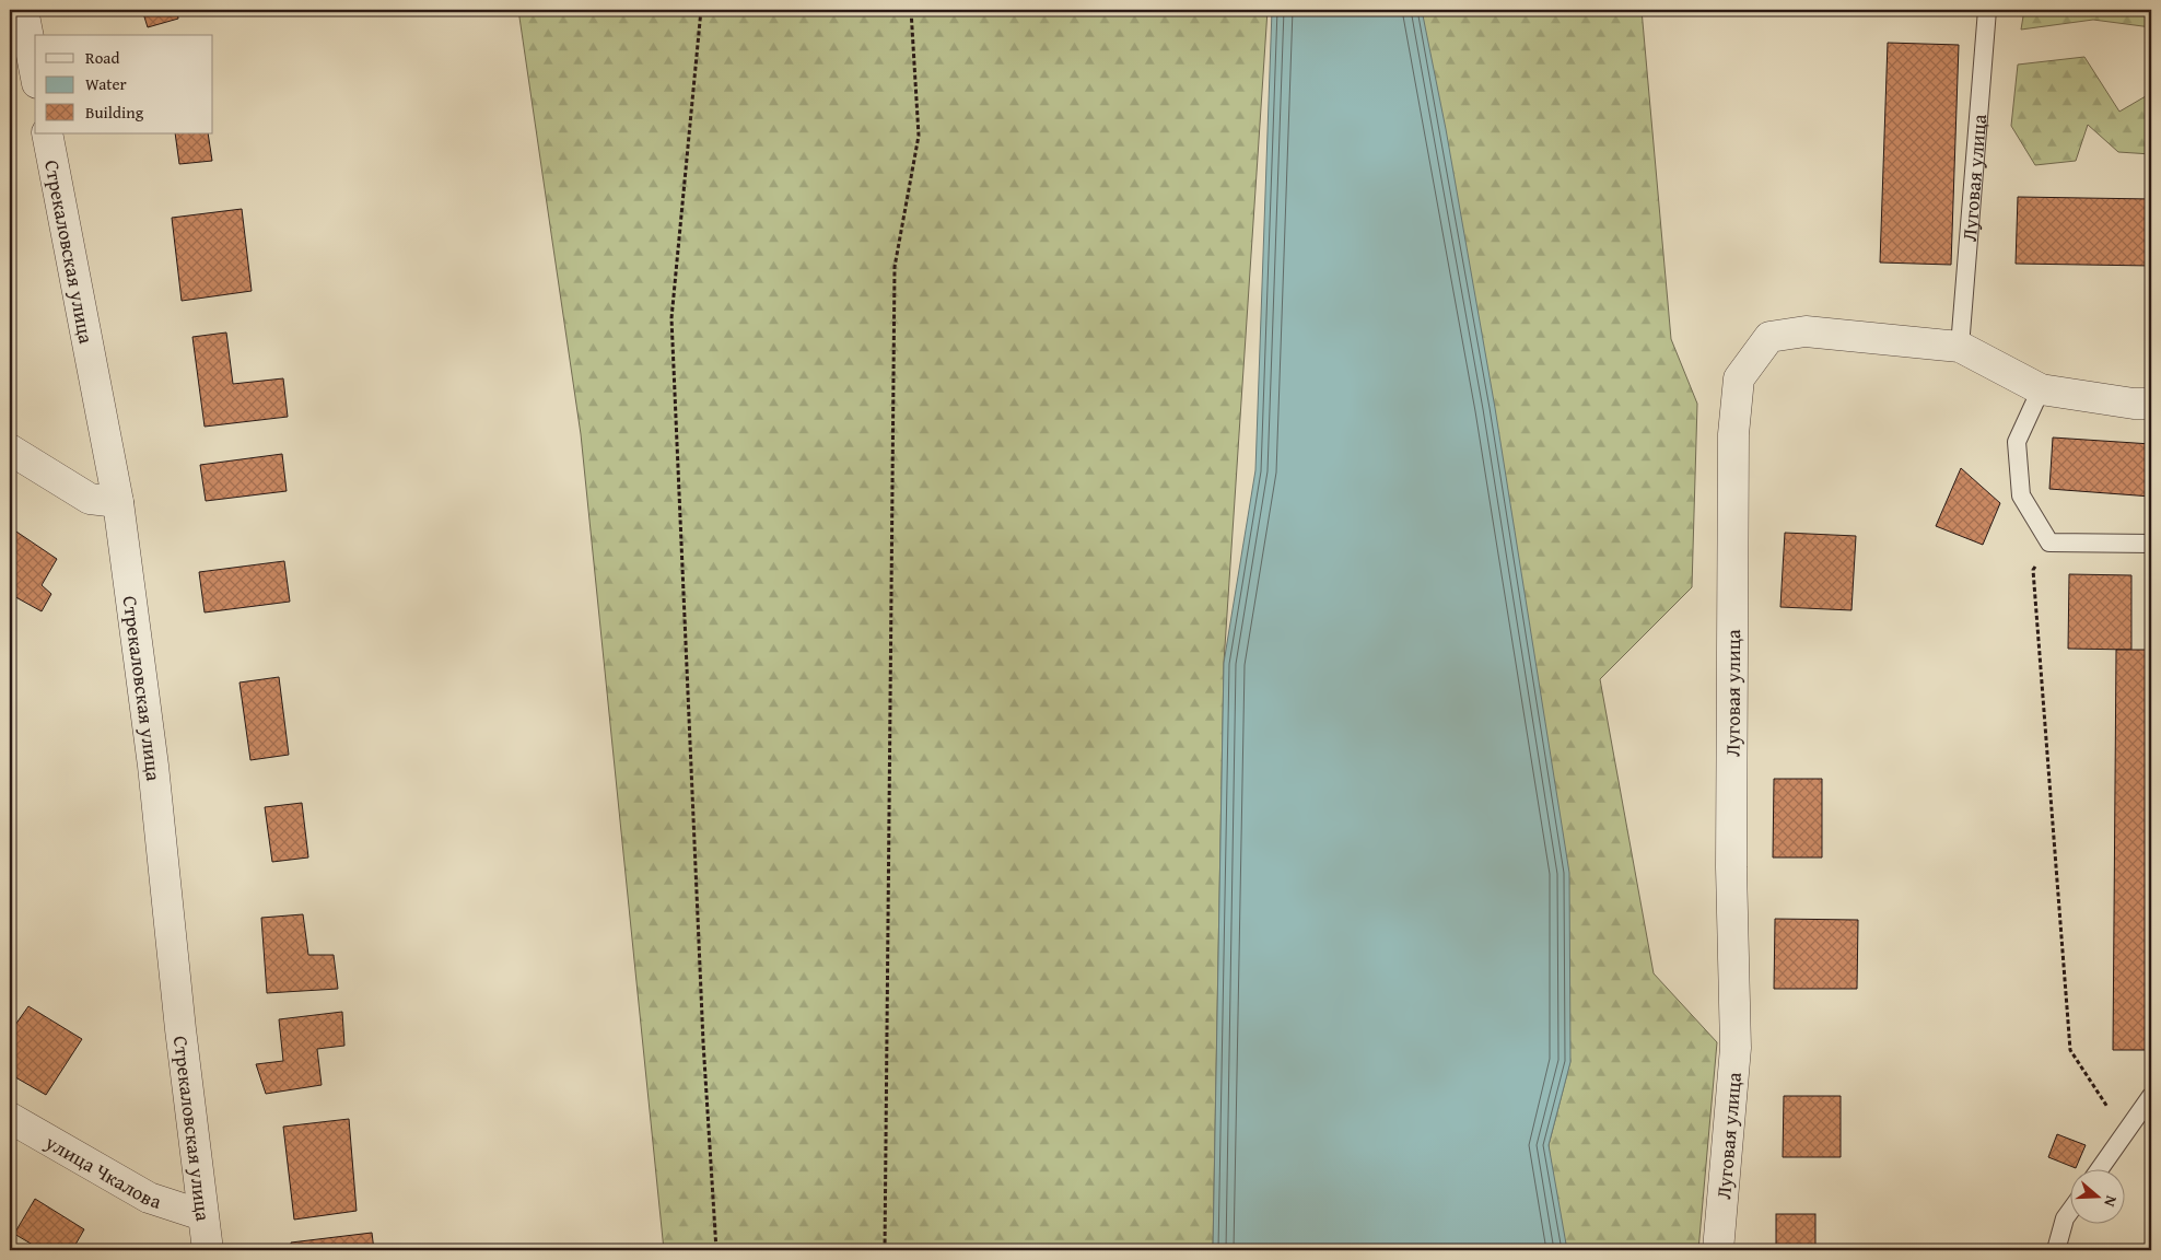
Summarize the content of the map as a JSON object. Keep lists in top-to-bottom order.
{
  "streets": {
    "street": ["Луговая улица", "Стрекаловская улица", "улица Чкалова"]
  },
  "crossings": [
    ["Стрекаловская улица", "улица Чкалова"]
  ],
  "legend": ["Road", "Water", "Building"],
  "north": "right"
}
